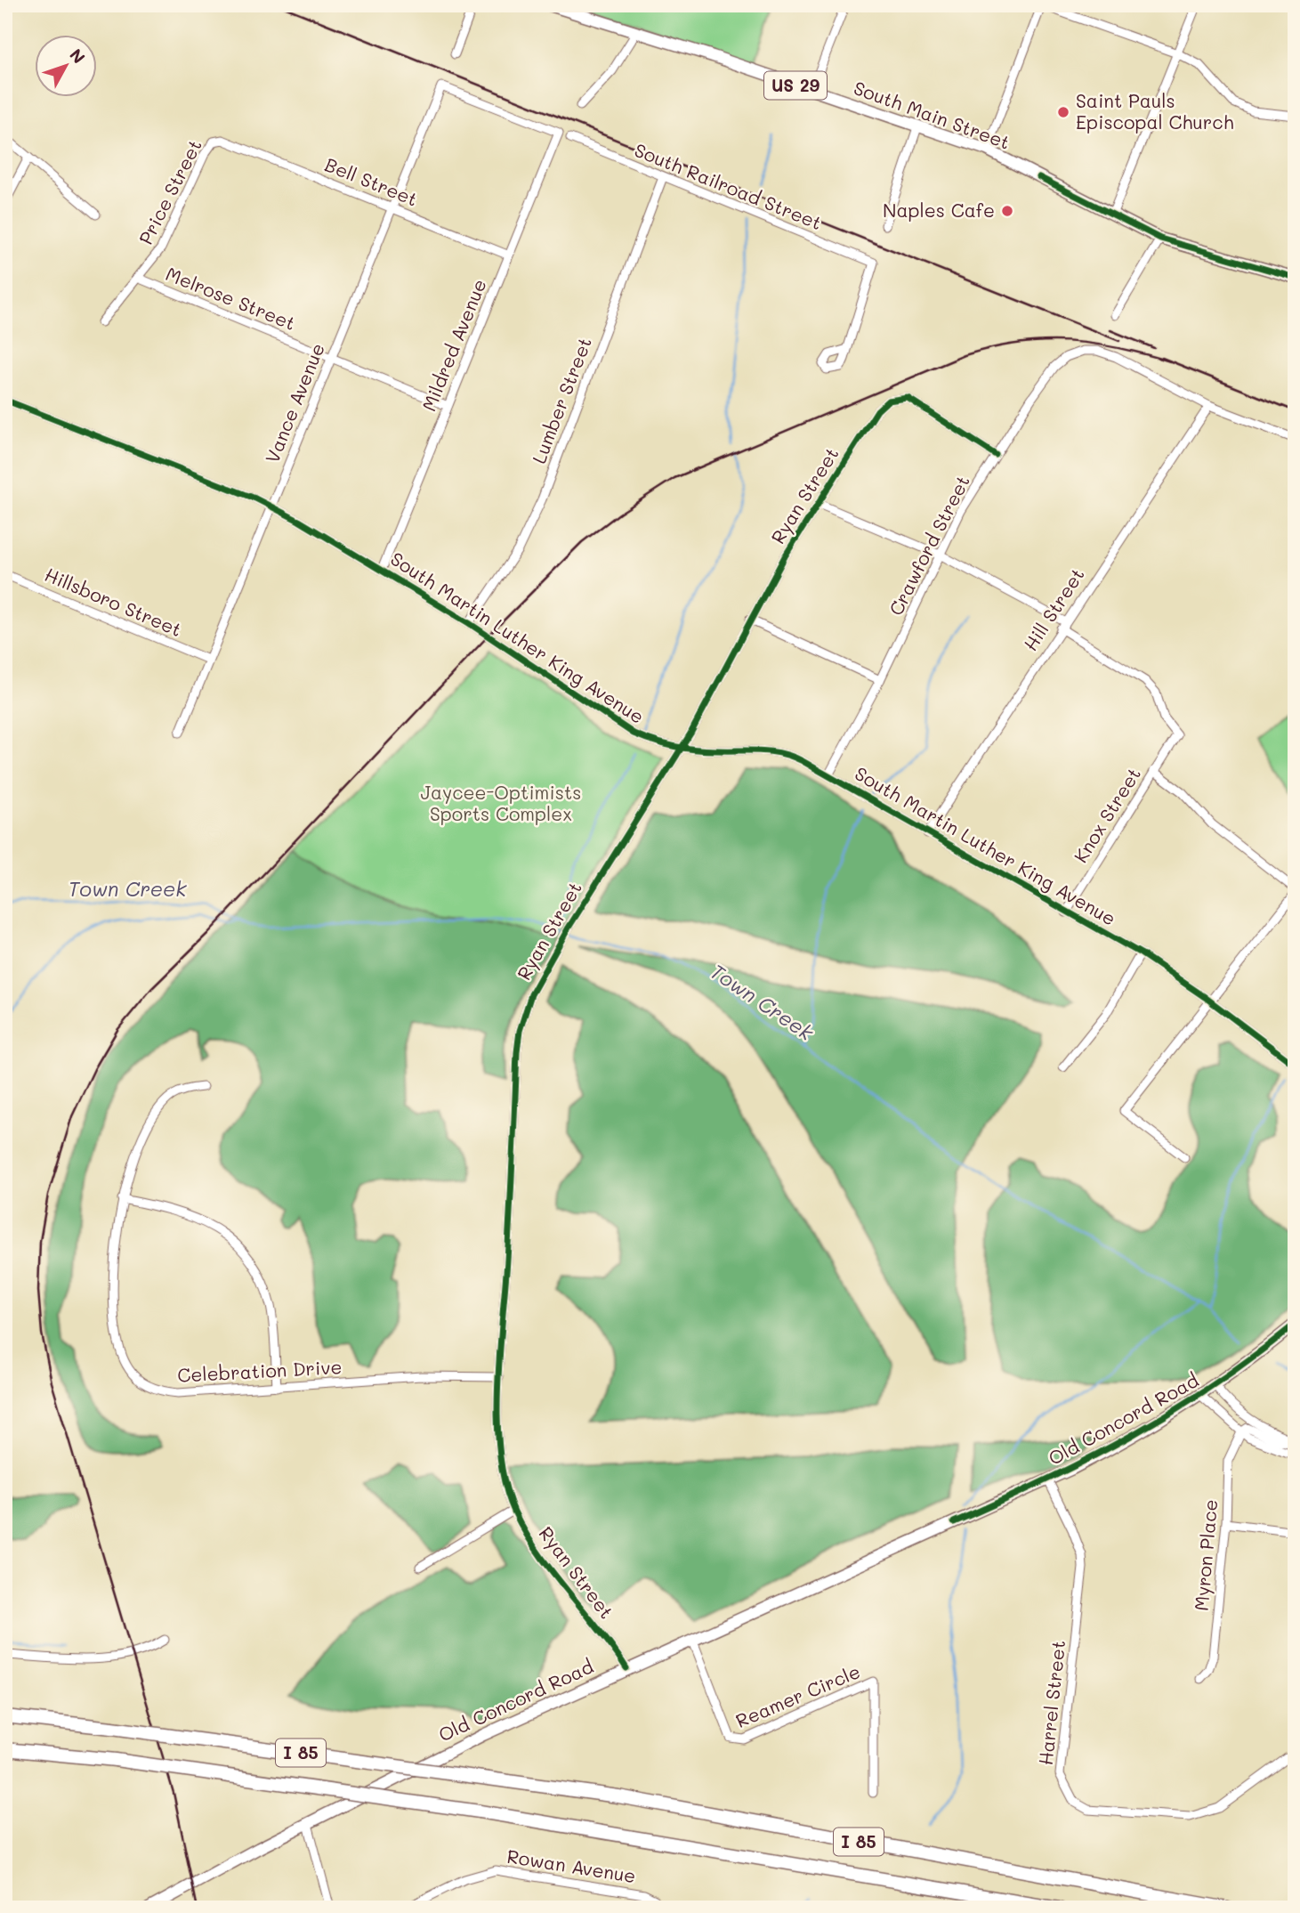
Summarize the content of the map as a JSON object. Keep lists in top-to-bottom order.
{
  "streets": {
    "highway": ["I 85"],
    "main road": ["US 29", "South Main Street", "Old Concord Road"],
    "street": [
      "Bell Street",
      "South Railroad Street",
      "Price Street",
      "Melrose Street",
      "Mildred Avenue",
      "Lumber Street",
      "Vance Avenue",
      "Ryan Street",
      "Crawford Street",
      "Hillsboro Street",
      "Hill Street",
      "South Martin Luther King Avenue",
      "Knox Street",
      "Celebration Drive",
      "Myron Place",
      "Reamer Circle",
      "Harrel Street",
      "Rowan Avenue"
    ]
  },
  "crossings": [
    ["Bell Street", "Price Street"],
    ["Bell Street", "Mildred Avenue"],
    ["Bell Street", "Vance Avenue"],
    ["South Railroad Street", "Lumber Street"],
    ["Price Street", "Melrose Street"],
    ["Melrose Street", "Mildred Avenue"],
    ["Melrose Street", "Vance Avenue"],
    ["Mildred Avenue", "Vance Avenue"],
    ["Mildred Avenue", "South Martin Luther King Avenue"],
    ["Lumber Street", "South Martin Luther King Avenue"],
    ["Vance Avenue", "Hillsboro Street"],
    ["Vance Avenue", "South Martin Luther King Avenue"],
    ["Ryan Street", "Crawford Street"],
    ["Ryan Street", "South Martin Luther King Avenue"],
    ["Ryan Street", "Celebration Drive"],
    ["Ryan Street", "Old Concord Road"],
    ["Crawford Street", "Hill Street"],
    ["Crawford Street", "South Martin Luther King Avenue"],
    ["Hill Street", "South Martin Luther King Avenue"],
    ["Hill Street", "Knox Street"],
    ["South Martin Luther King Avenue", "Knox Street"],
    ["Old Concord Road", "Reamer Circle"],
    ["Old Concord Road", "Harrel Street"]
  ],
  "water": ["Town Creek"],
  "parks": ["Jaycee-Optimists Sports Complex"],
  "places": ["Saint Pauls Episcopal Church", "Naples Cafe"],
  "north": "top right"
}
